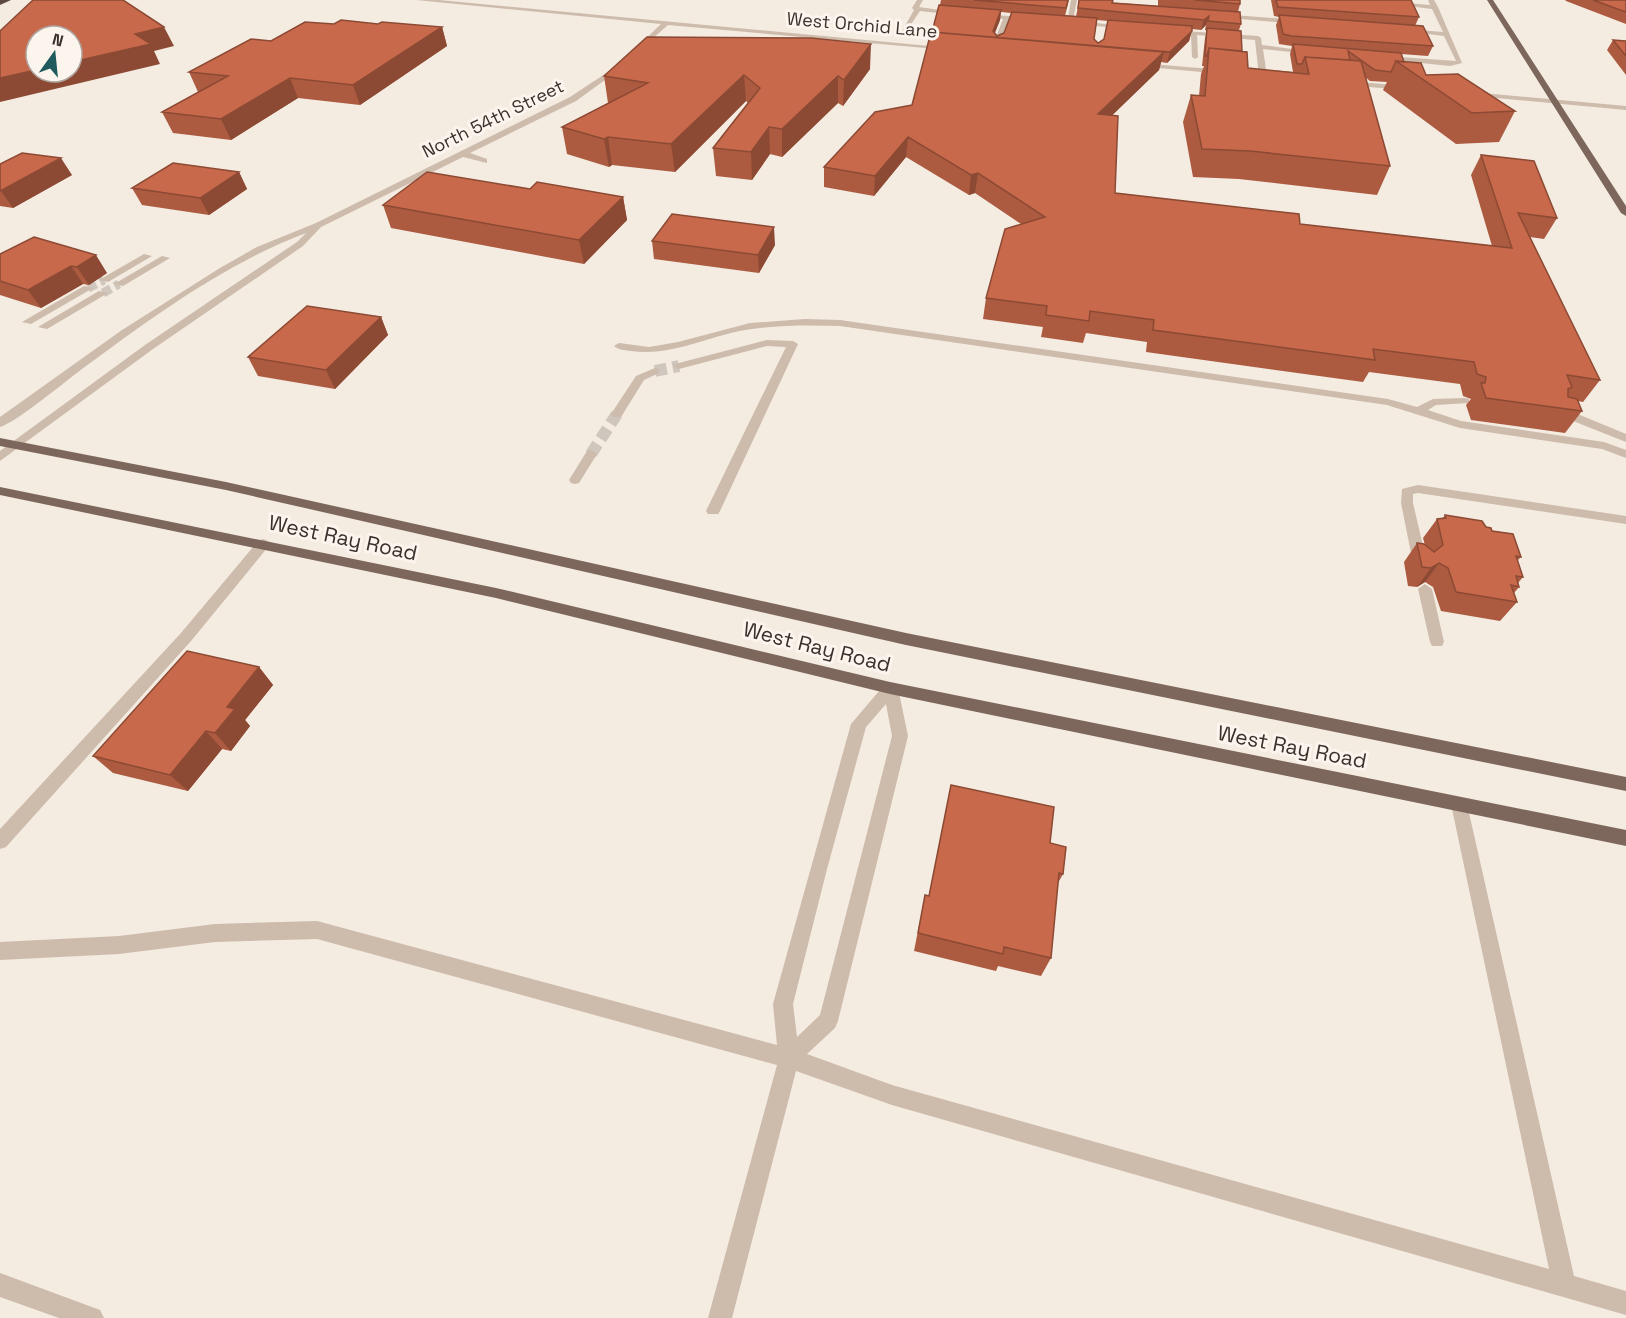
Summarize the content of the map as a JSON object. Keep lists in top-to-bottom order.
{
  "streets": {
    "main road": ["West Ray Road"],
    "street": ["West Orchid Lane", "North 54th Street"]
  },
  "crossings": [
    ["North 54th Street", "West Ray Road"]
  ],
  "north": "top"
}
